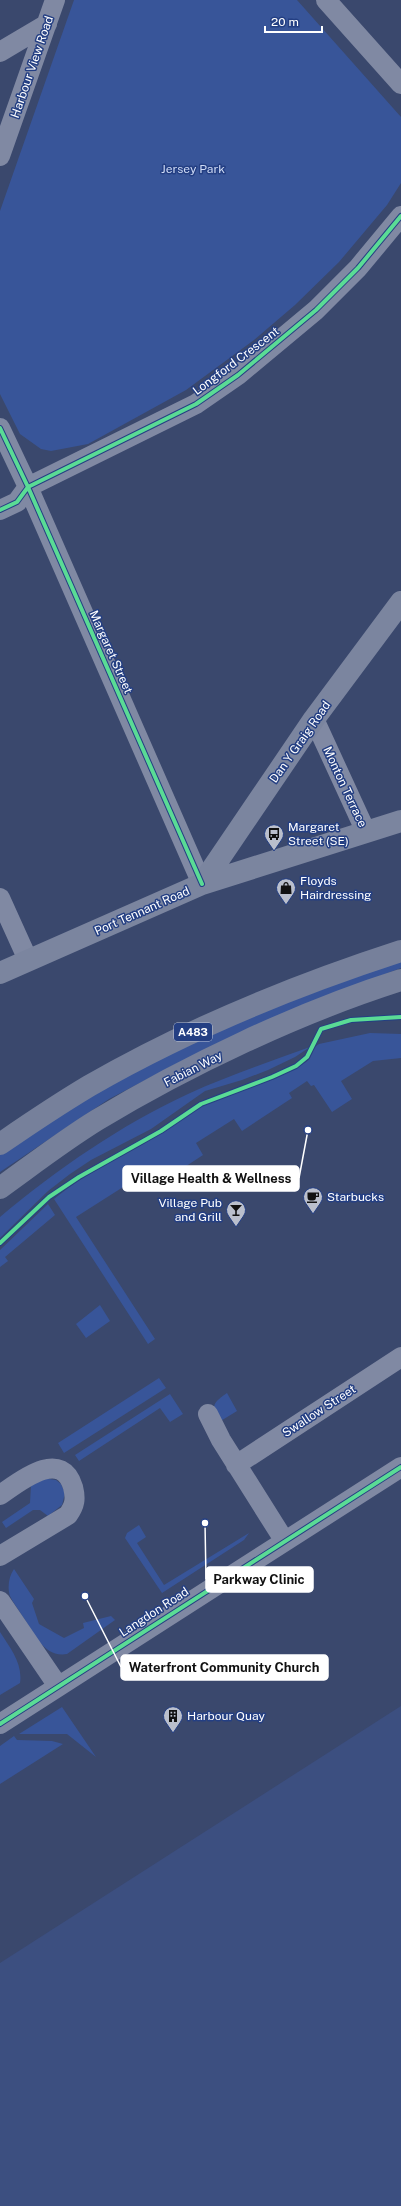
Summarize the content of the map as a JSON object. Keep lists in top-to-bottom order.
{
  "streets": {
    "highway": ["A483", "Fabian Way"],
    "street": [
      "Harbour View Road",
      "Longford Crescent",
      "Margaret Street",
      "Dan Y Graig Road",
      "Monton Terrace",
      "Port Tennant Road",
      "Swallow Street",
      "Langdon Road"
    ]
  },
  "crossings": [
    ["Longford Crescent", "Margaret Street"],
    ["Margaret Street", "Dan Y Graig Road"],
    ["Margaret Street", "Port Tennant Road"],
    ["Dan Y Graig Road", "Monton Terrace"],
    ["Dan Y Graig Road", "Port Tennant Road"],
    ["Monton Terrace", "Port Tennant Road"]
  ],
  "parks": ["Jersey Park"],
  "places": {
    "bus stop": ["Margaret Street (SE)"],
    "shop": ["Floyds Hairdressing"],
    "other": ["Village Health & Wellness", "Parkway Clinic", "Waterfront Community Church"],
    "cafe": ["Starbucks"],
    "bar": ["Village Pub and Grill"],
    "building": ["Harbour Quay"]
  },
  "scale_bar": "20 m"
}
